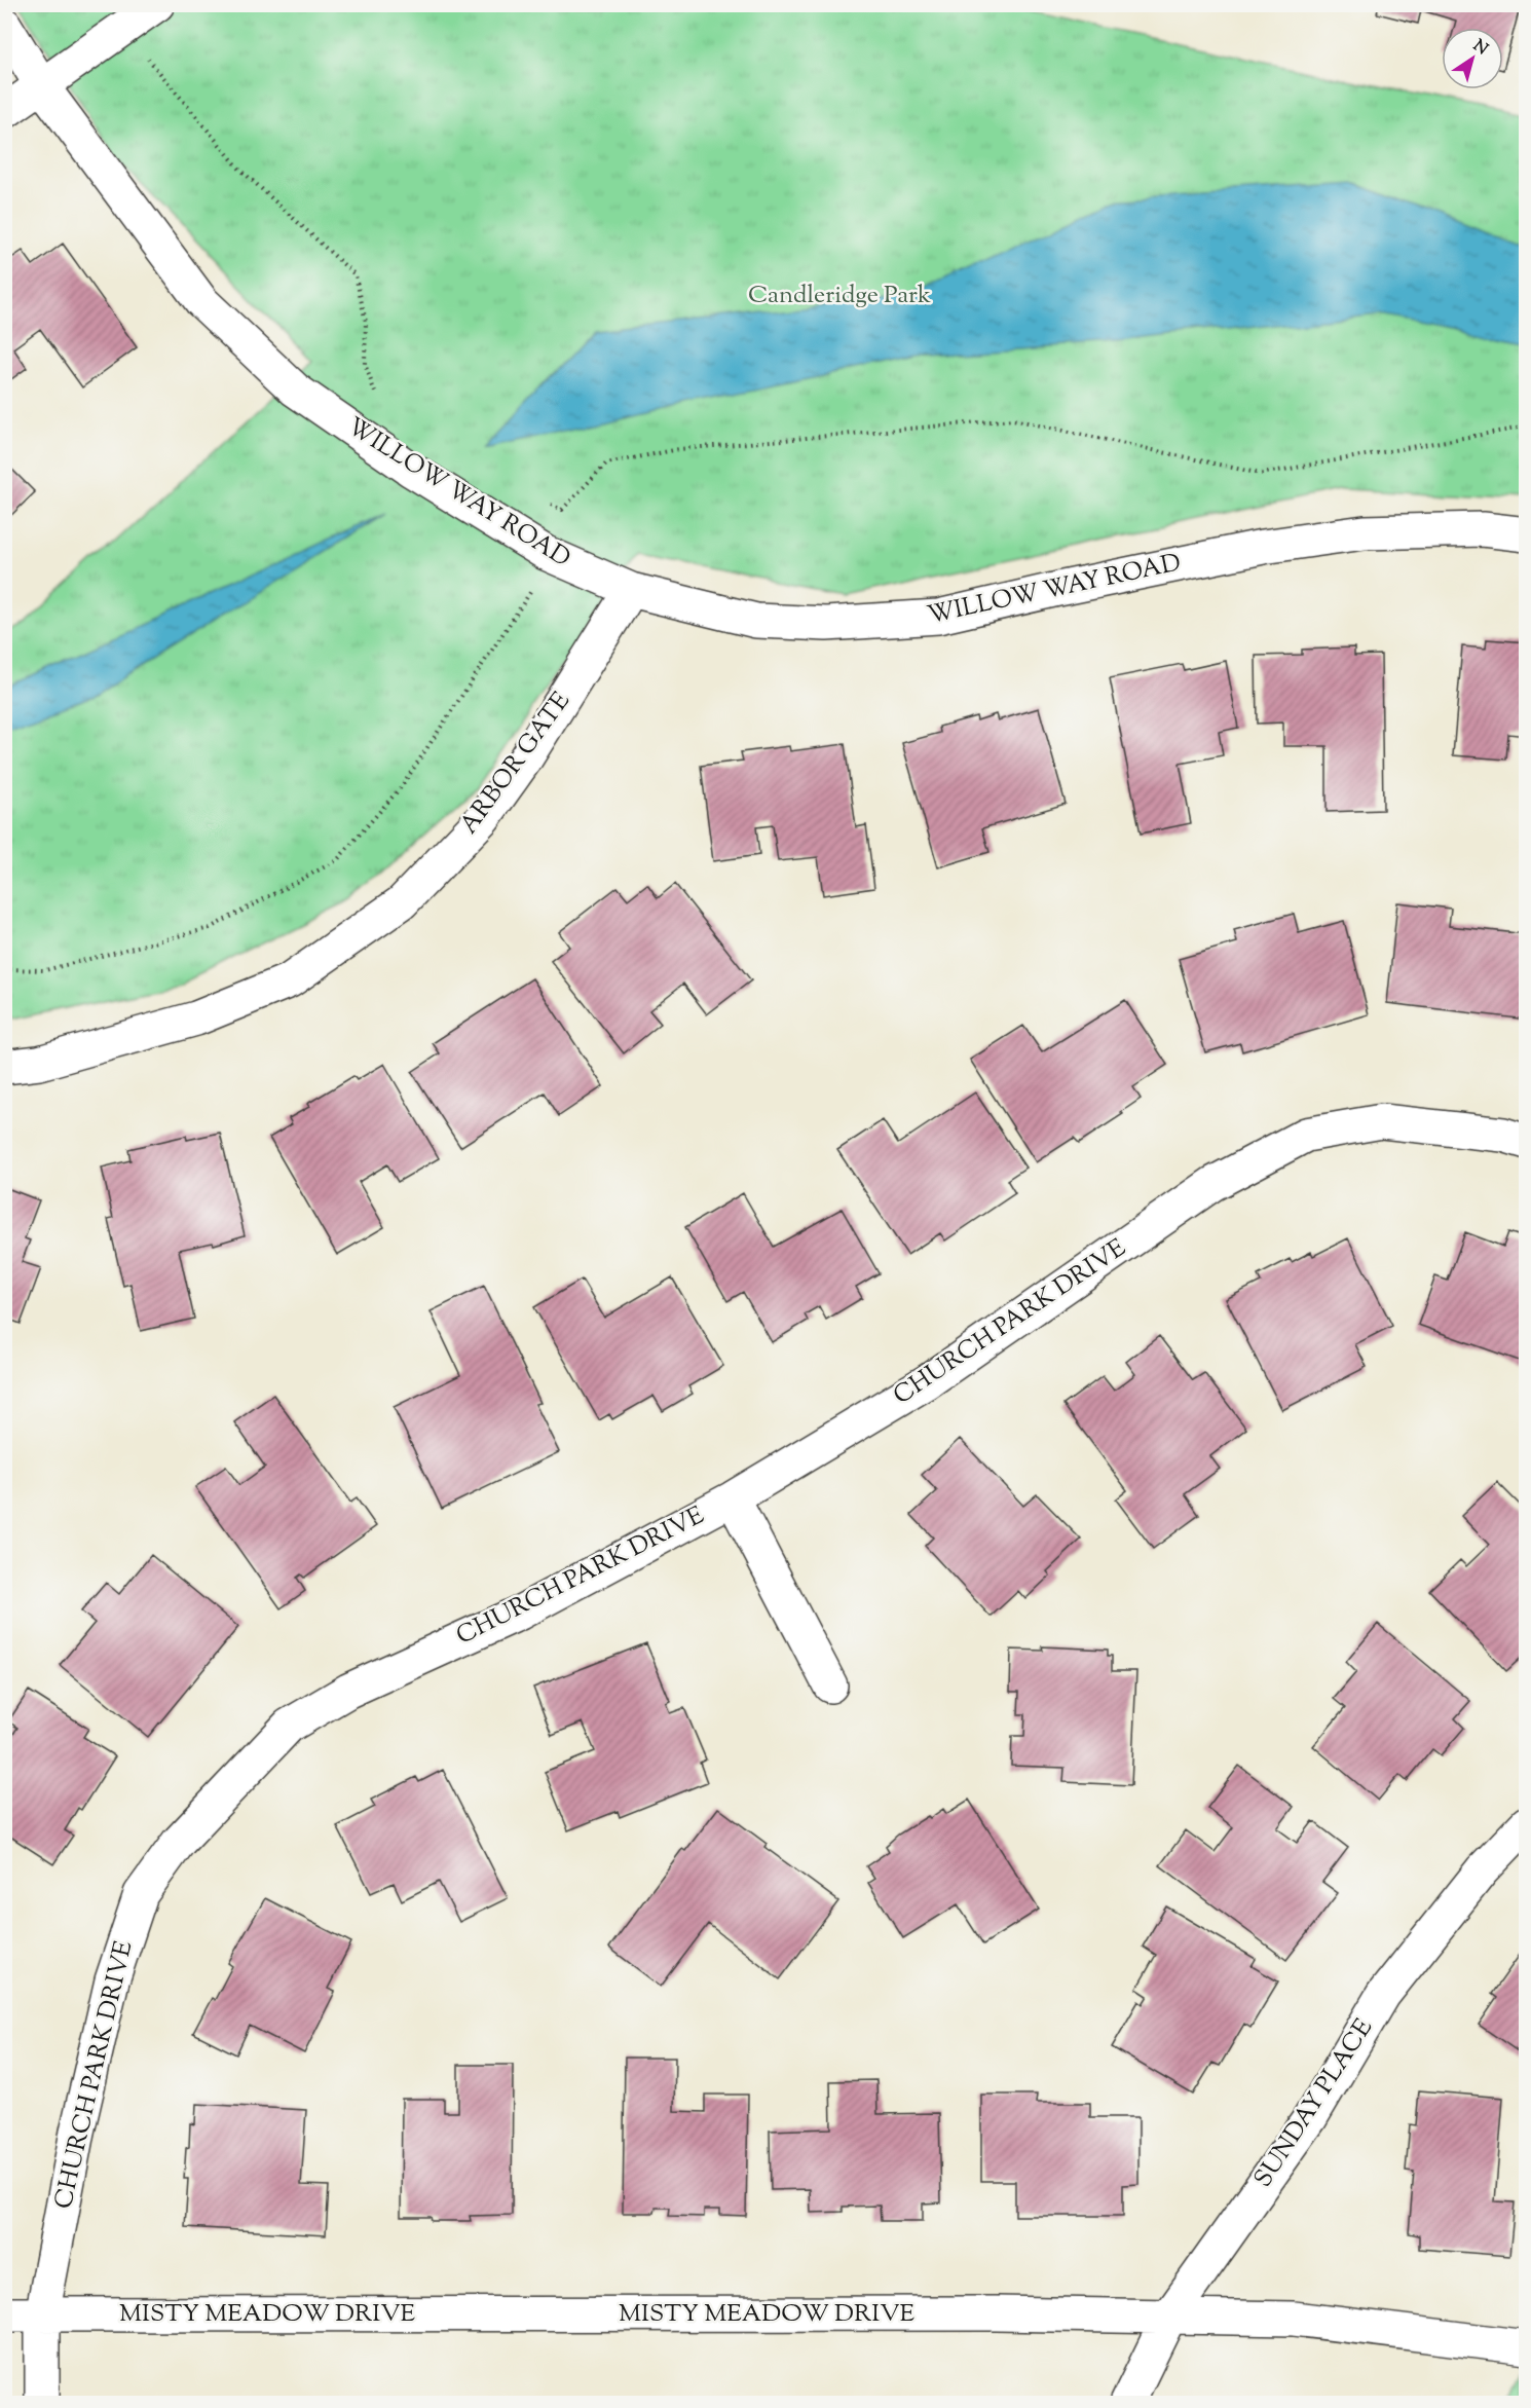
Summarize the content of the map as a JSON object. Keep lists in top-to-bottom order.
{
  "streets": {
    "street": [
      "WILLOW WAY ROAD",
      "ARBOR GATE",
      "CHURCH PARK DRIVE",
      "SUNDAY PLACE",
      "MISTY MEADOW DRIVE"
    ]
  },
  "crossings": [
    ["WILLOW WAY ROAD", "ARBOR GATE"],
    ["CHURCH PARK DRIVE", "MISTY MEADOW DRIVE"],
    ["SUNDAY PLACE", "MISTY MEADOW DRIVE"]
  ],
  "parks": ["Candleridge Park"],
  "north": "top right"
}
